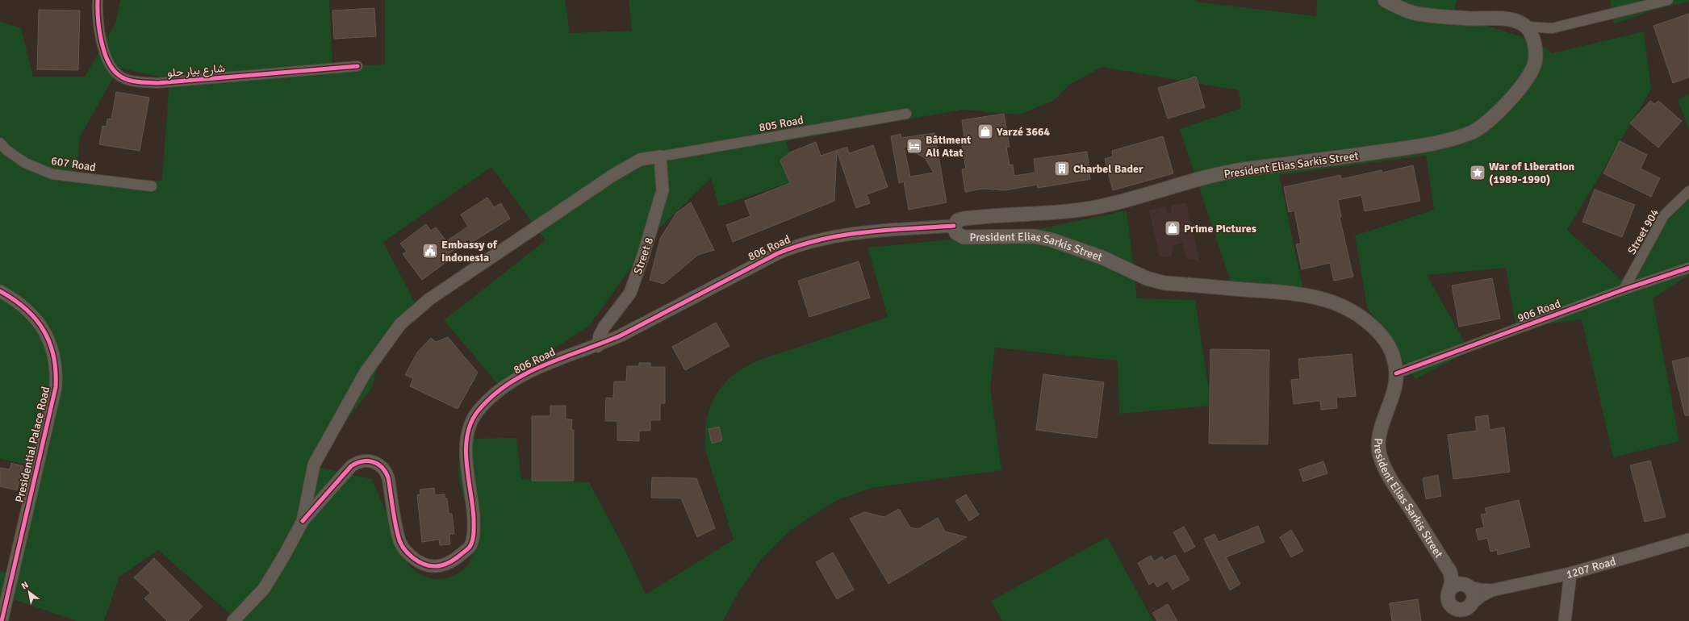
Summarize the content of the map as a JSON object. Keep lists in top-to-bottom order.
{
  "streets": {
    "main road": ["President Elias Sarkis Street"],
    "street": [
      "شارع بيار حلو",
      "805 Road",
      "607 Road",
      "Street 904",
      "806 Road",
      "Street 8",
      "906 Road",
      "Presidential Palace Road",
      "1207 Road"
    ]
  },
  "crossings": [
    ["805 Road", "Street 8"],
    ["President Elias Sarkis Street", "806 Road"],
    ["President Elias Sarkis Street", "906 Road"],
    ["President Elias Sarkis Street", "1207 Road"],
    ["Street 904", "906 Road"],
    ["806 Road", "Street 8"]
  ],
  "places": {
    "shop": ["Yarzé 3664", "Prime Pictures"],
    "hotel": ["Bâtiment Ali Atat"],
    "building": ["Charbel Bader"],
    "place": ["War of Liberation (1989-1990)"],
    "public building": ["Embassy of Indonesia"]
  },
  "north": "top left"
}
